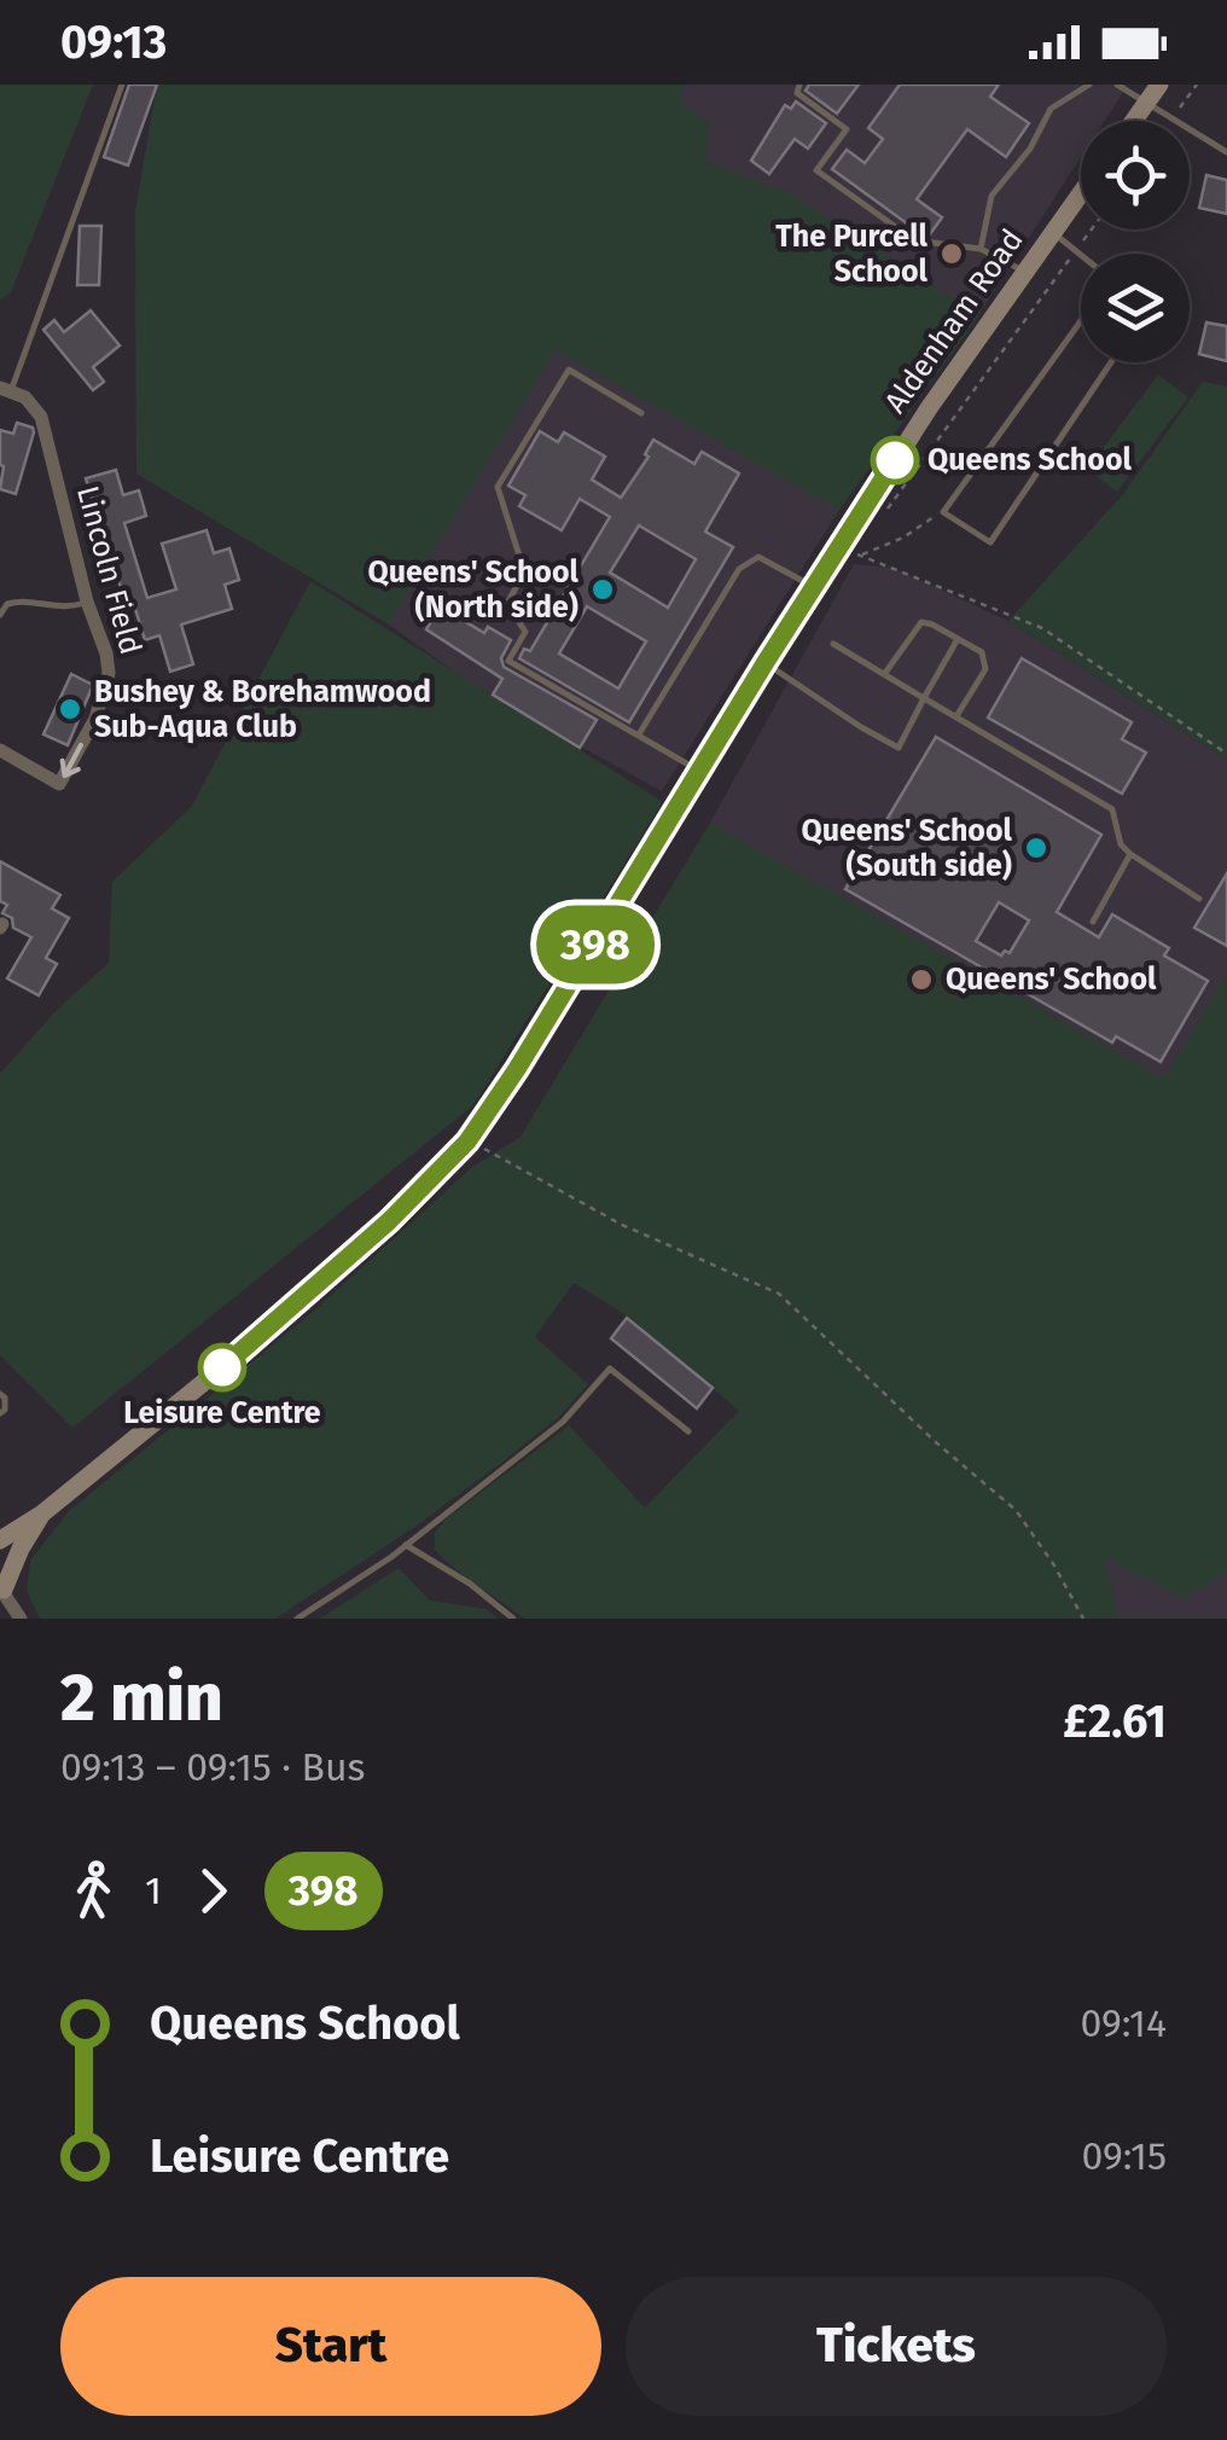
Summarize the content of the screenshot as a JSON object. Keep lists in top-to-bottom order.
{
  "streets": {
    "main road": ["Aldenham Road"],
    "street": ["Lincoln Field"]
  },
  "places": [
    "The Purcell School",
    "Queens School",
    "Queens' School (North side)",
    "Bushey & Borehamwood Sub-Aqua Club",
    "Queens' School (South side)",
    "Queens' School",
    "Leisure Centre"
  ],
  "lines": ["bus line 398"],
  "page": {
    "status": "09:13",
    "on_map": "398",
    "heading": ["2 min", "09:13 – 09:15 · Bus", "£2.61"],
    "legs": ["1", "398"],
    "list": [
      {
        "name": "Queens School",
        "value": "09:14"
      },
      {
        "name": "Leisure Centre",
        "value": "09:15"
      }
    ],
    "buttons": ["Start", "Tickets"]
  }
}
